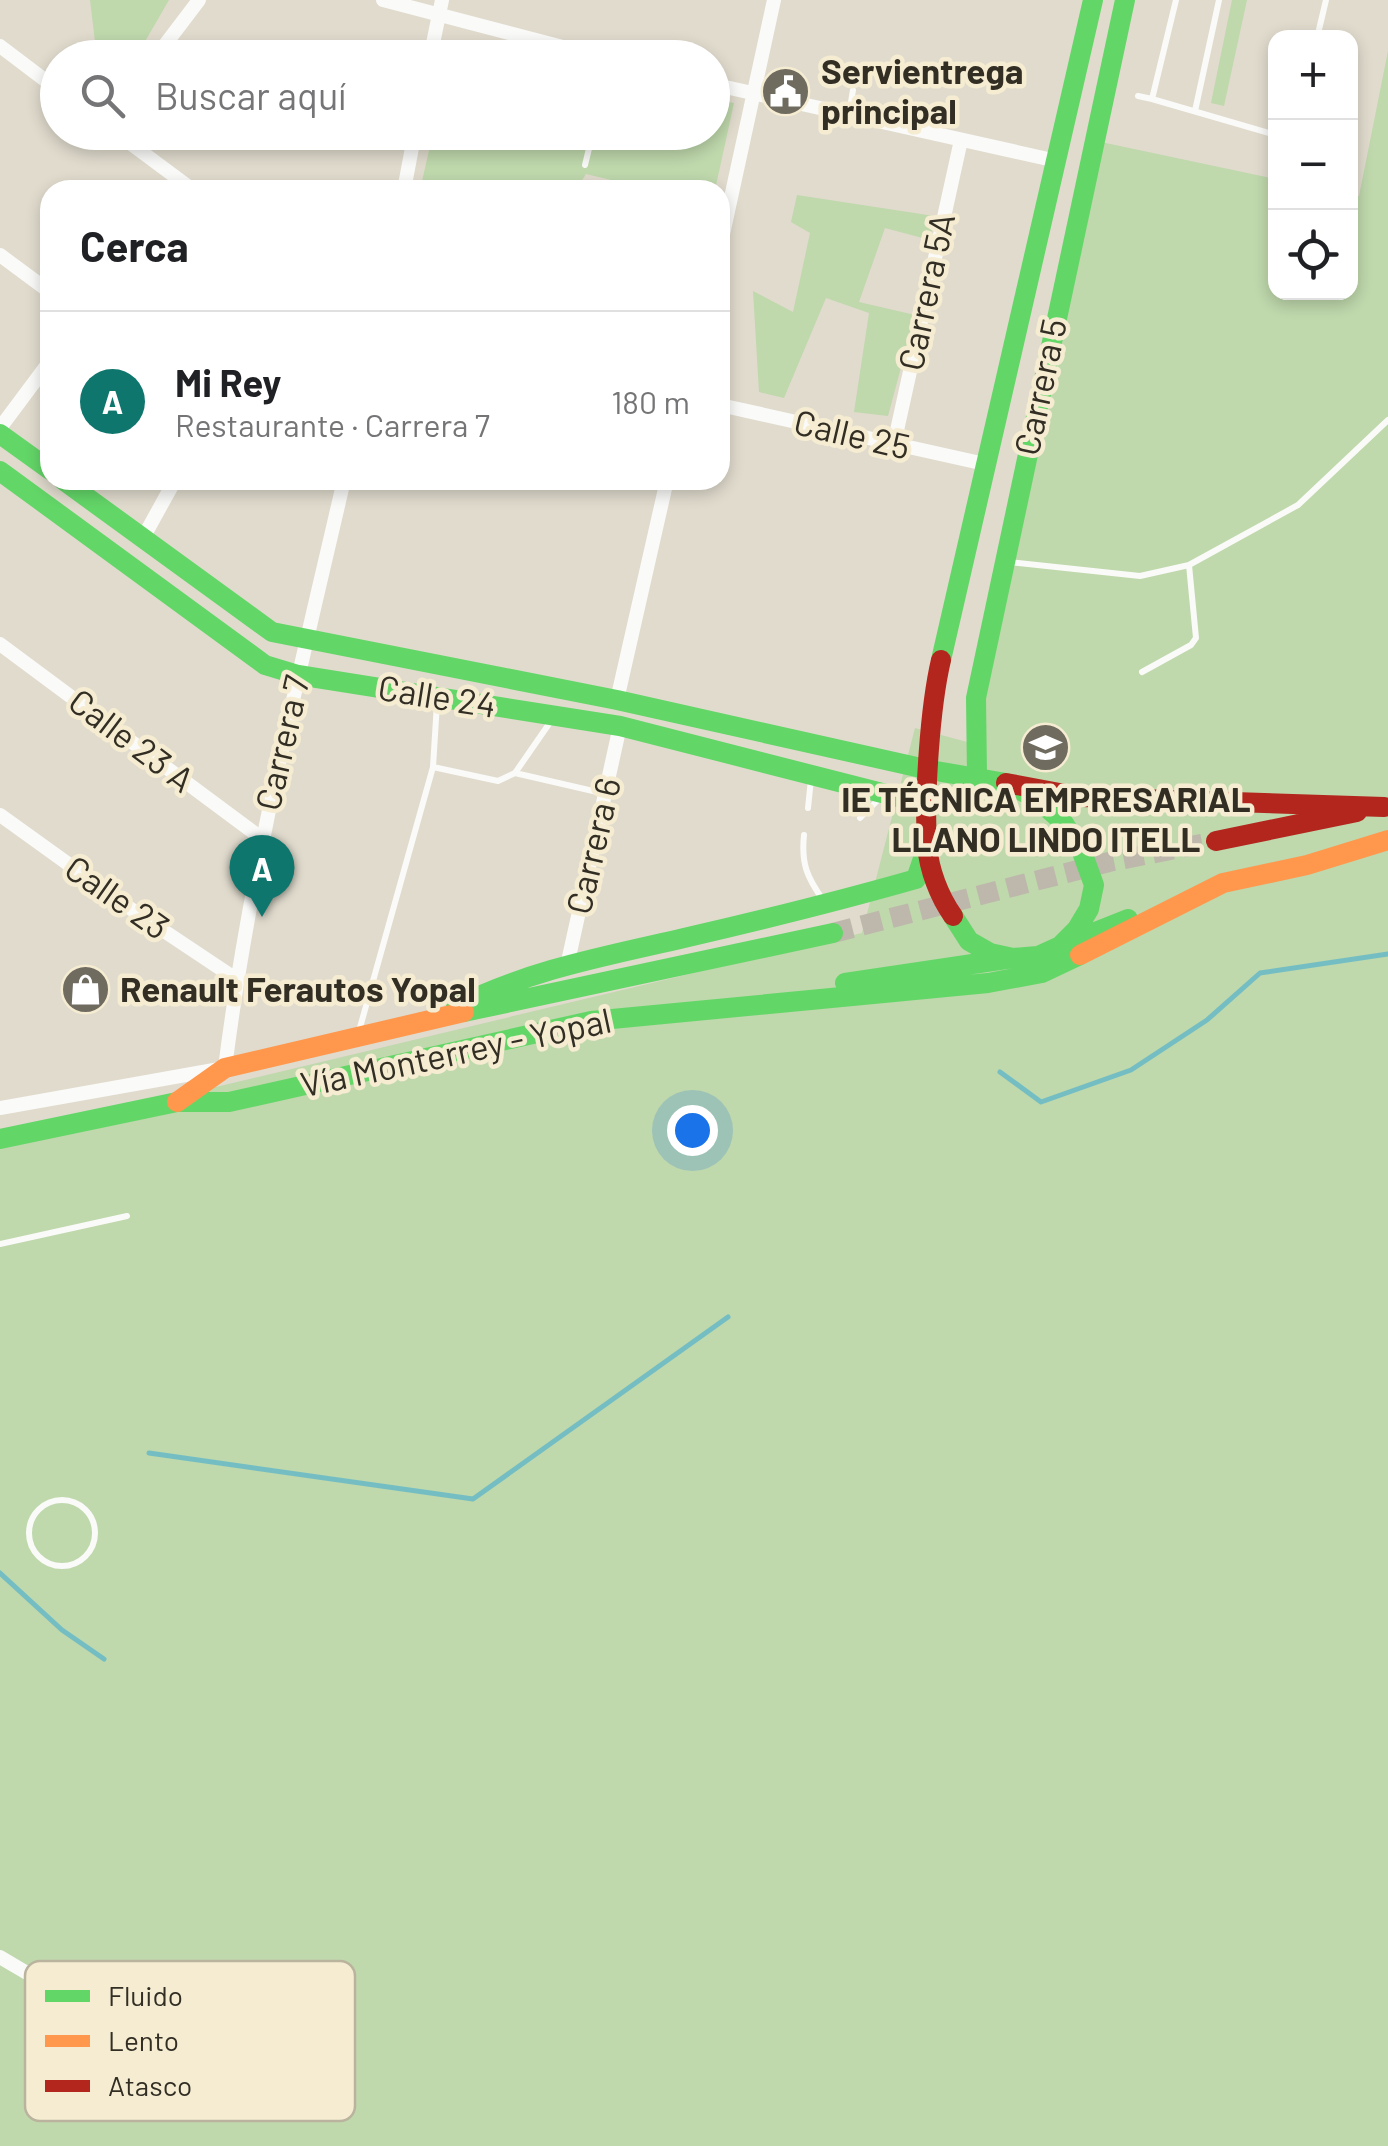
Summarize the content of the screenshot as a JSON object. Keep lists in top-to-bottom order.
{
  "streets": {
    "main road": ["Carrera 5", "Calle 24", "Vía Monterrey - Yopal"],
    "street": [
      "Carrera 5A",
      "Calle 25",
      "Calle 23 A",
      "Carrera 7",
      "Carrera 6",
      "Calle 23"
    ]
  },
  "crossings": [
    ["Carrera 5A", "Calle 25"],
    ["Carrera 5", "Calle 25"],
    ["Carrera 5", "Calle 24"],
    ["Calle 24", "Carrera 7"],
    ["Calle 24", "Carrera 6"],
    ["Calle 23 A", "Carrera 7"],
    ["Carrera 7", "Calle 23"],
    ["Carrera 7", "Vía Monterrey - Yopal"]
  ],
  "places": {
    "public building": ["Servientrega principal"],
    "school or university": ["IE TÉCNICA EMPRESARIAL LLANO LINDO ITELL"],
    "shop": ["Renault Ferautos Yopal"]
  },
  "legend": ["Fluido", "Lento", "Atasco"],
  "page": {
    "map_buttons": ["+", "−"],
    "search": "Buscar aquí",
    "heading": "Cerca",
    "list": [
      {
        "mark": "A",
        "name": "Mi Rey",
        "note": "Restaurante · Carrera 7",
        "value": "180 m"
      }
    ],
    "pins": "A"
  }
}
